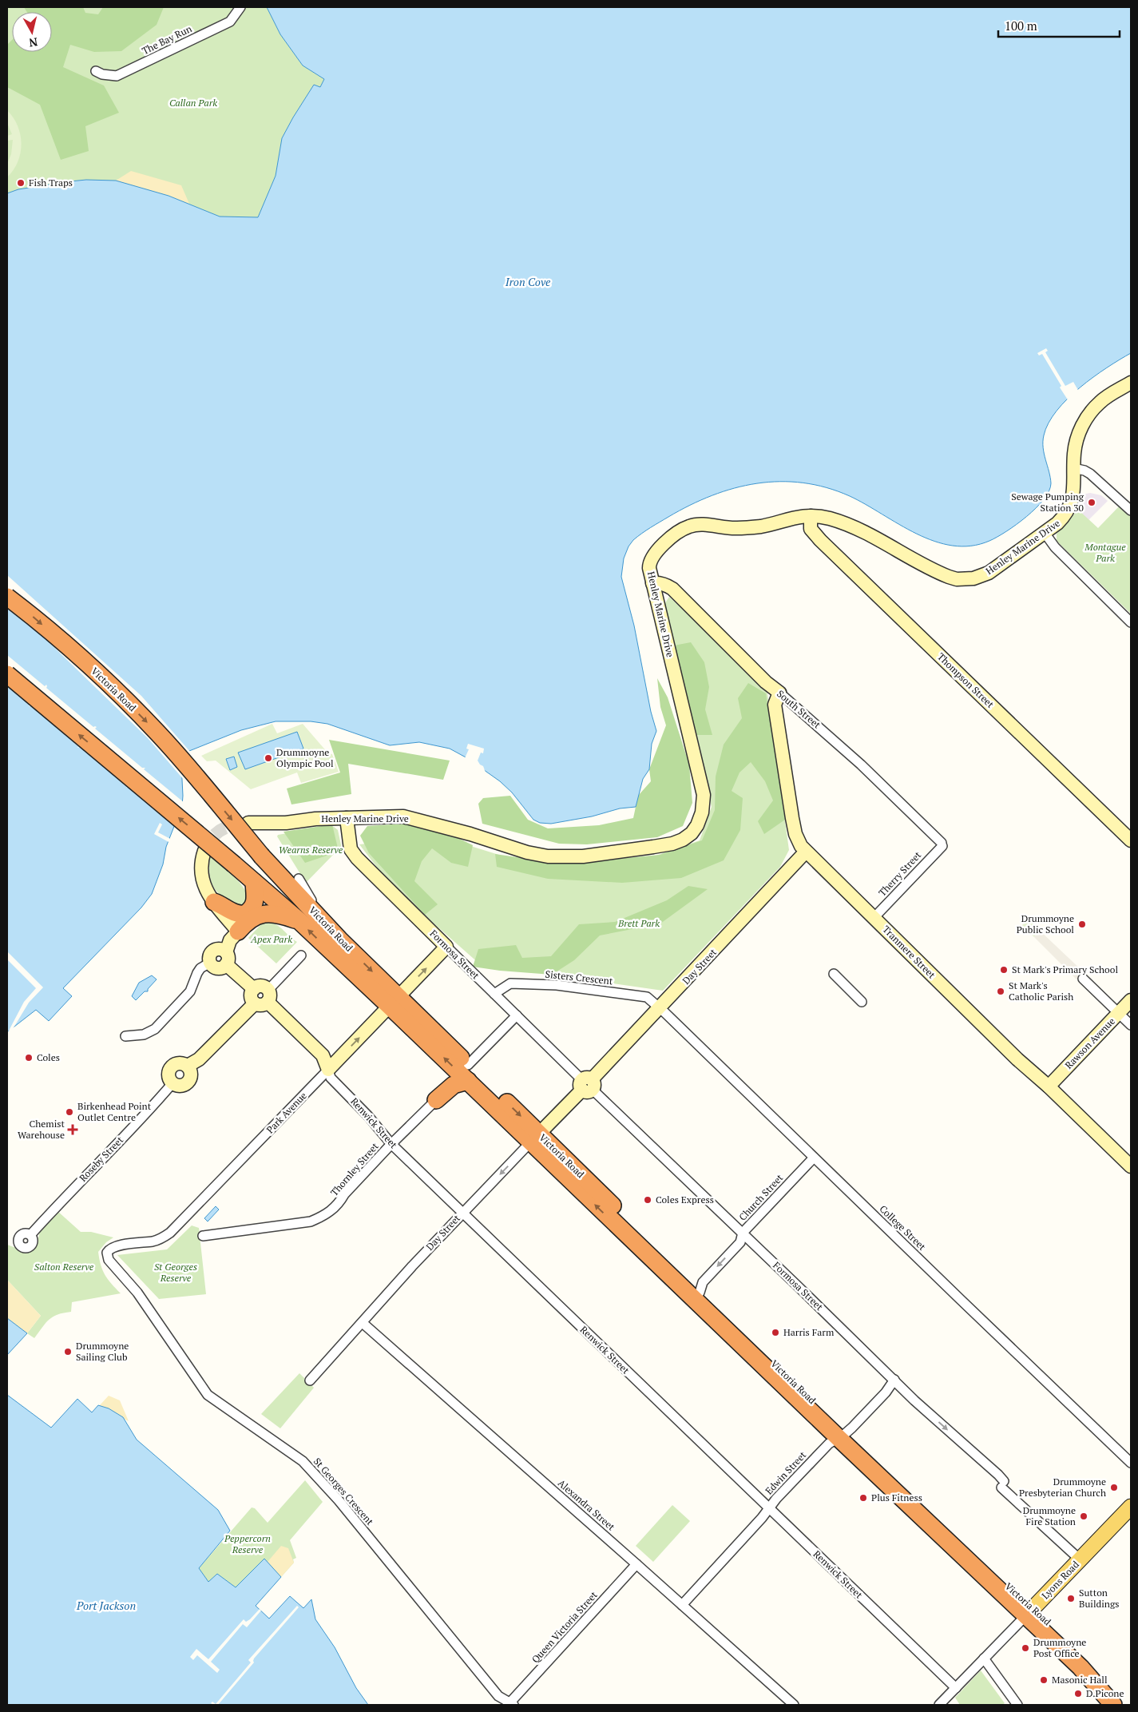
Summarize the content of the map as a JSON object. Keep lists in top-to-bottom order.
{
  "streets": {
    "highway": ["Victoria Road"],
    "main road": ["Lyons Road"],
    "street": [
      "The Bay Run",
      "Henley Marine Drive",
      "Thompson Street",
      "South Street",
      "Therry Street",
      "Tranmere Street",
      "Formosa Street",
      "Day Street",
      "Sisters Crescent",
      "Rawson Avenue",
      "Park Avenue",
      "Renwick Street",
      "Roseby Street",
      "Thornley Street",
      "Church Street",
      "College Street",
      "Edwin Street",
      "St Georges Crescent",
      "Alexandra Street",
      "Queen Victoria Street"
    ]
  },
  "crossings": [
    ["Henley Marine Drive", "Thompson Street"],
    ["Henley Marine Drive", "South Street"],
    ["Henley Marine Drive", "Formosa Street"],
    ["Victoria Road", "Day Street"],
    ["Victoria Road", "Park Avenue"],
    ["Victoria Road", "Church Street"],
    ["Victoria Road", "Edwin Street"],
    ["Victoria Road", "Lyons Road"],
    ["South Street", "Therry Street"],
    ["South Street", "Tranmere Street"],
    ["Therry Street", "Tranmere Street"],
    ["Tranmere Street", "Day Street"],
    ["Tranmere Street", "Rawson Avenue"],
    ["Formosa Street", "Day Street"],
    ["Formosa Street", "Sisters Crescent"],
    ["Formosa Street", "Park Avenue"],
    ["Formosa Street", "Church Street"],
    ["Formosa Street", "Edwin Street"],
    ["Formosa Street", "Lyons Road"],
    ["Day Street", "Sisters Crescent"],
    ["Day Street", "Renwick Street"],
    ["Day Street", "College Street"],
    ["Day Street", "Alexandra Street"],
    ["Sisters Crescent", "College Street"],
    ["Park Avenue", "Renwick Street"],
    ["Park Avenue", "St Georges Crescent"],
    ["Renwick Street", "Thornley Street"],
    ["Renwick Street", "Edwin Street"],
    ["Renwick Street", "Lyons Road"],
    ["Church Street", "College Street"],
    ["Edwin Street", "Alexandra Street"],
    ["St Georges Crescent", "Queen Victoria Street"],
    ["Alexandra Street", "Queen Victoria Street"]
  ],
  "one_way": ["Church Street"],
  "water": ["Iron Cove", "Port Jackson"],
  "parks": [
    "Callan Park",
    "Montague Park",
    "Wearns Reserve",
    "Brett Park",
    "Apex Park",
    "Salton Reserve",
    "St Georges Reserve",
    "Peppercorn Reserve"
  ],
  "places": {
    "other": [
      "Fish Traps",
      "Sewage Pumping Station 30",
      "Drummoyne Olympic Pool",
      "Drummoyne Public School",
      "St Mark's Primary School",
      "St Mark's Catholic Parish",
      "Coles",
      "Birkenhead Point Outlet Centre",
      "Coles Express",
      "Harris Farm",
      "Drummoyne Sailing Club",
      "Drummoyne Presbyterian Church",
      "Plus Fitness",
      "Drummoyne Fire Station",
      "Sutton Buildings",
      "Drummoyne Post Office",
      "Masonic Hall",
      "D.Picone"
    ],
    "health": ["Chemist Warehouse"]
  },
  "scale_bar": "100 m",
  "north": "bottom"
}
